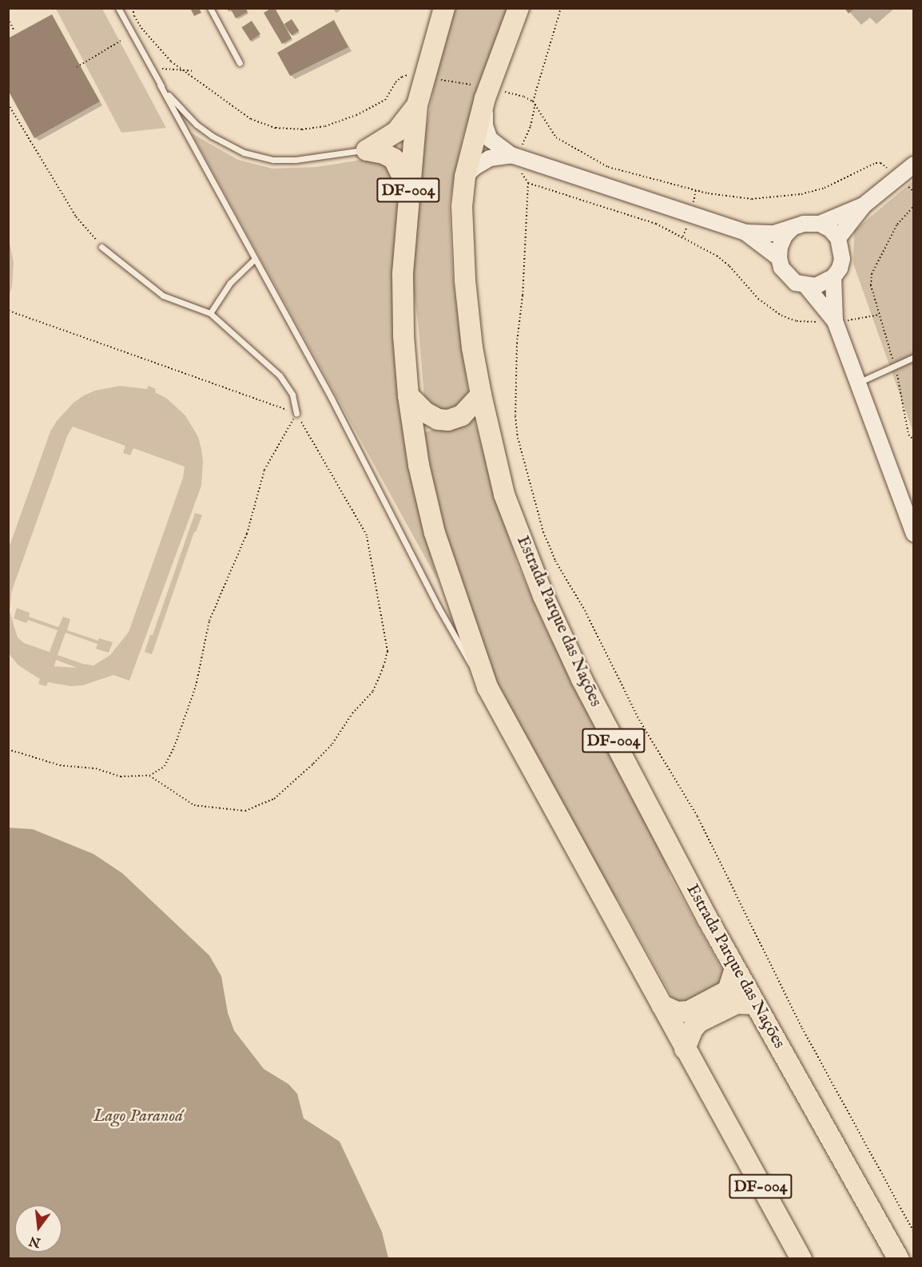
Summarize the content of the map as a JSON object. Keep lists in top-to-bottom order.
{
  "streets": {
    "highway": ["DF-004", "Estrada Parque das Nações"]
  },
  "water": ["Lago Paranoá"],
  "north": "bottom"
}
